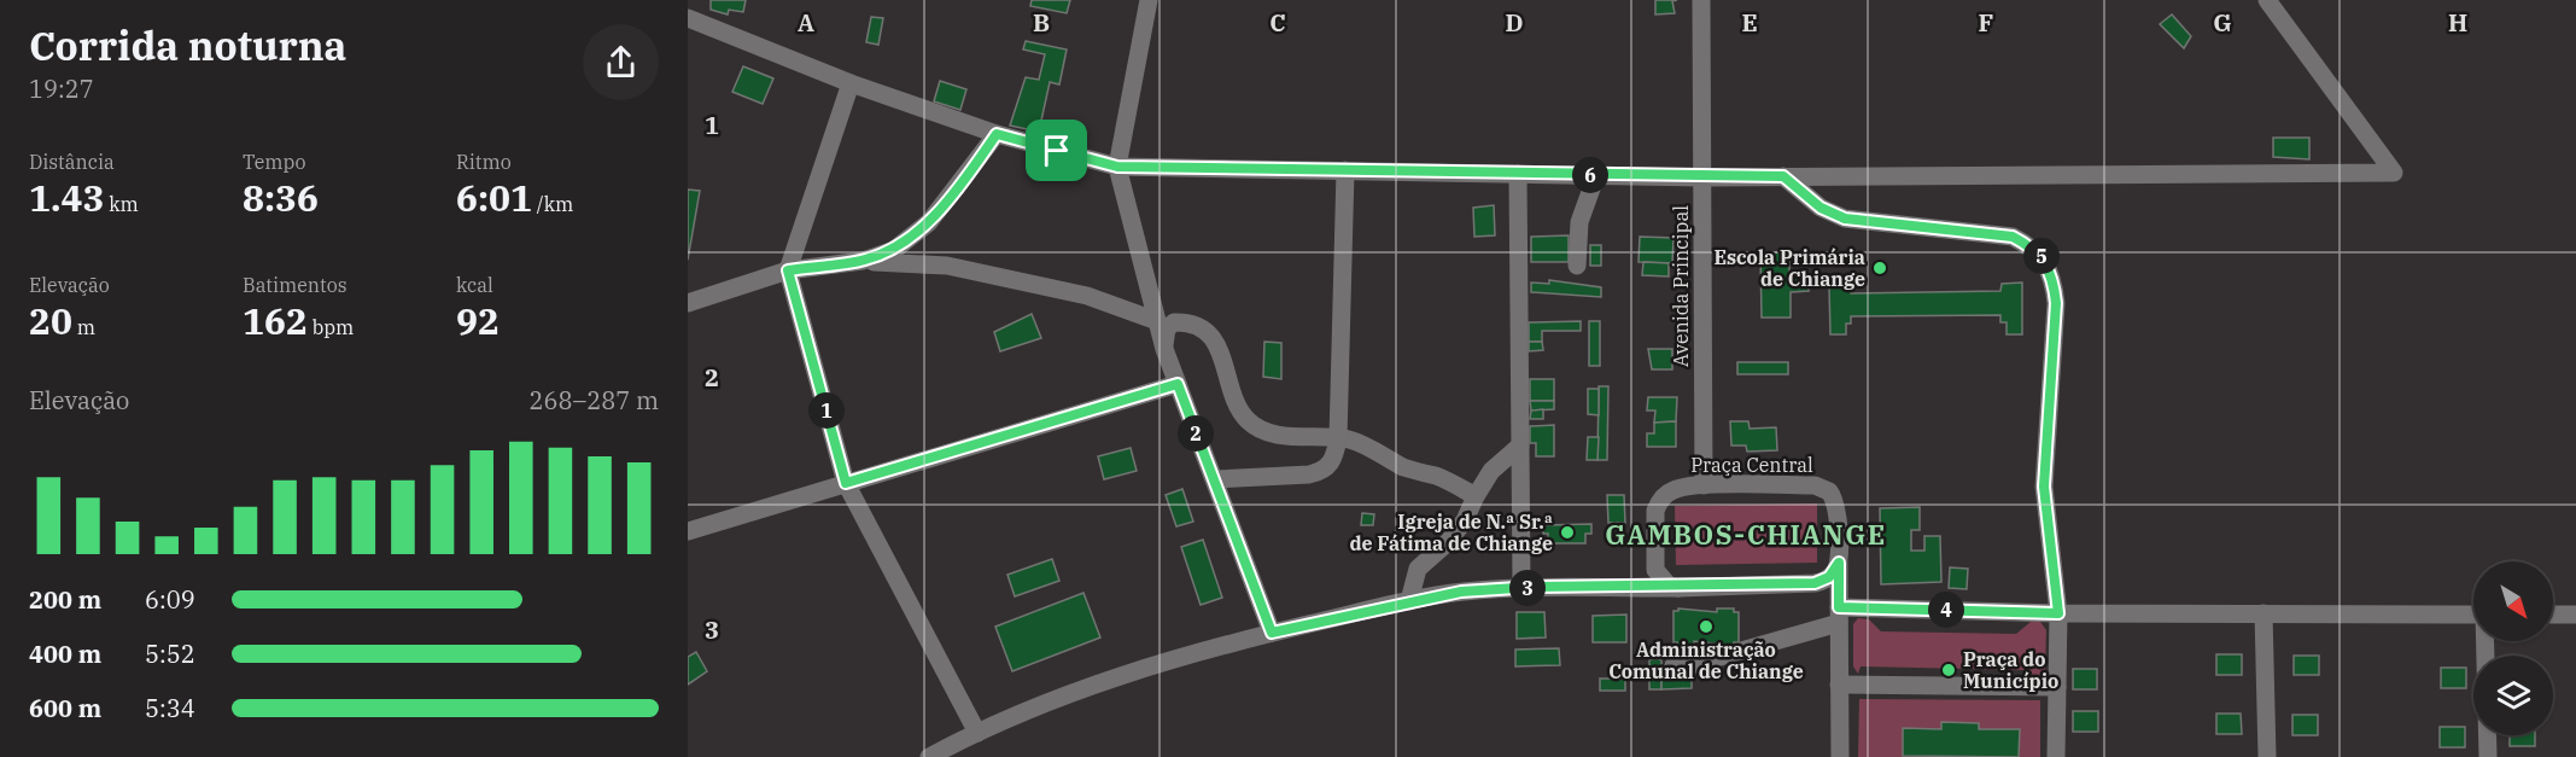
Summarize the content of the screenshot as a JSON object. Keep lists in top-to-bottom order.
{
  "streets": {
    "street": ["Avenida Principal", "Praça Central"]
  },
  "crossings": [
    ["Avenida Principal", "Praça Central"]
  ],
  "districts": ["GAMBOS-CHIANGE"],
  "places": [
    "Escola Primária de Chiange",
    "Igreja de N.ª Sr.ª de Fátima de Chiange",
    "Administração Comunal de Chiange",
    "Praça do Município"
  ],
  "north": "bottom right",
  "page": {
    "heading": ["Corrida noturna", "19:27"],
    "stats": [
      ["Distância", "1.43 km"],
      ["Tempo", "8:36"],
      ["Ritmo", "6:01 /km"],
      ["Elevação", "20 m"],
      ["Batimentos", "162 bpm"],
      ["kcal", "92"]
    ],
    "pins": [
      "6",
      "5",
      "1",
      "2",
      "3",
      "4"
    ],
    "chart": ["Elevação", "268–287 m"],
    "list": [
      {
        "name": "200 m",
        "note": "6:09"
      },
      {
        "name": "400 m",
        "note": "5:52"
      },
      {
        "name": "600 m",
        "note": "5:34"
      }
    ]
  },
  "grid": {
    "columns": [
      "A",
      "B",
      "C",
      "D",
      "E",
      "F",
      "G",
      "H"
    ],
    "rows": ["1", "2", "3"]
  }
}
